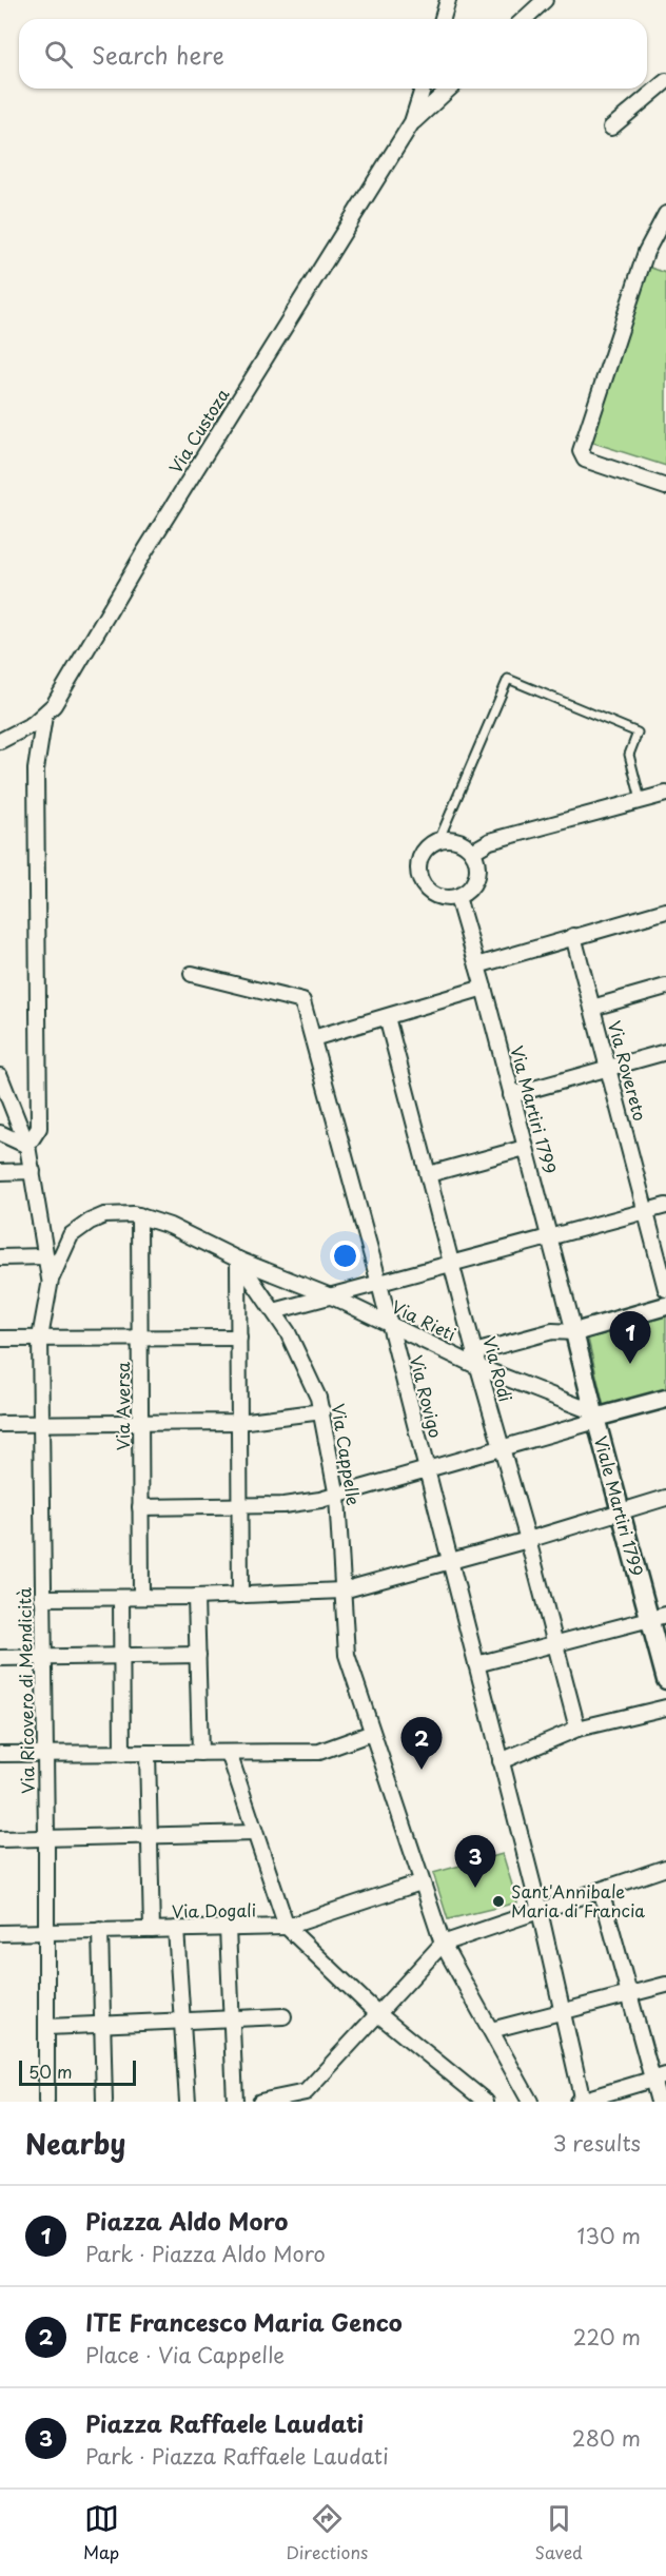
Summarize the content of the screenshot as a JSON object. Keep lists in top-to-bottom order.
{
  "streets": {
    "street": [
      "Via Custoza",
      "Via Rovereto",
      "Via Martiri 1799",
      "Via Rieti",
      "Via Rodi",
      "Via Rovigo",
      "Via Aversa",
      "Via Cappelle",
      "Viale Martiri 1799",
      "Via Ricovero di Mendicità",
      "Via Dogali"
    ]
  },
  "crossings": [
    ["Via Martiri 1799", "Viale Martiri 1799"],
    ["Via Rieti", "Via Rodi"],
    ["Via Rieti", "Via Rovigo"],
    ["Via Rieti", "Via Cappelle"],
    ["Via Rieti", "Viale Martiri 1799"],
    ["Via Aversa", "Via Cappelle"],
    ["Via Cappelle", "Via Ricovero di Mendicità"],
    ["Via Cappelle", "Via Dogali"],
    ["Via Ricovero di Mendicità", "Via Dogali"]
  ],
  "places": ["Sant'Annibale Maria di Francia"],
  "scale_bar": "50 m",
  "page": {
    "search": "Search here",
    "pins": ["1", "2", "3"],
    "scale": "50 m",
    "heading": ["Nearby", "3 results"],
    "list": [
      {
        "mark": "1",
        "name": "Piazza Aldo Moro",
        "note": "Park · Piazza Aldo Moro",
        "value": "130 m"
      },
      {
        "mark": "2",
        "name": "ITE Francesco Maria Genco",
        "note": "Place · Via Cappelle",
        "value": "220 m"
      },
      {
        "mark": "3",
        "name": "Piazza Raffaele Laudati",
        "note": "Park · Piazza Raffaele Laudati",
        "value": "280 m"
      }
    ],
    "nav": ["Map", "Directions", "Saved"]
  }
}
